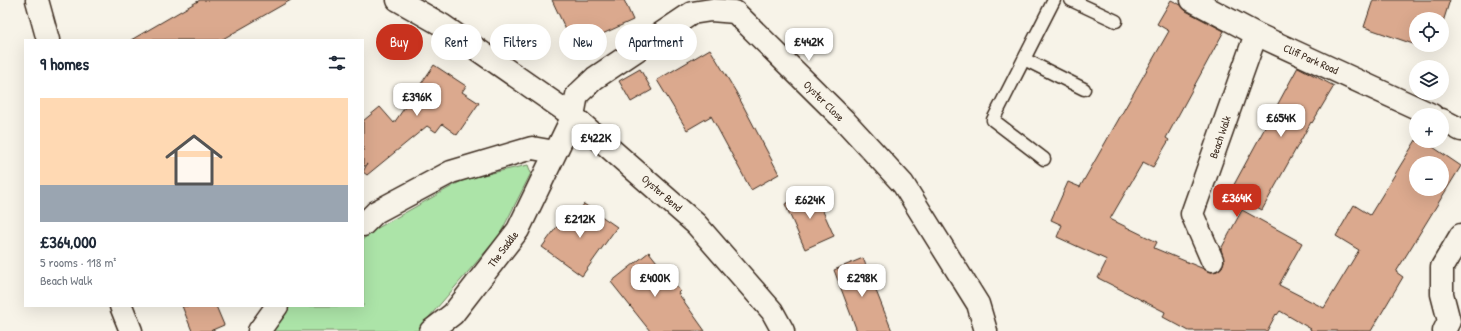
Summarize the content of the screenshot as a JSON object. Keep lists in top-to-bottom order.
{
  "streets": {
    "street": [
      "Cliff Park Road",
      "Oyster Close",
      "Beach Walk",
      "Oyster Bend",
      "The Saddle"
    ]
  },
  "crossings": [
    ["Cliff Park Road", "Beach Walk"],
    ["Oyster Close", "Oyster Bend"],
    ["Oyster Close", "The Saddle"],
    ["Oyster Bend", "The Saddle"]
  ],
  "page": {
    "map_buttons": ["+", "−"],
    "chip": [
      "Buy",
      "Rent",
      "Filters",
      "New",
      "Apartment"
    ],
    "price": [
      "£442K",
      "£396K",
      "£654K",
      "£422K",
      "£364K",
      "£624K",
      "£212K",
      "£400K",
      "£298K"
    ],
    "heading": "9 homes",
    "list": [
      {
        "name": "£364,000",
        "note": "5 rooms · 118 m² · Beach Walk"
      }
    ]
  }
}
